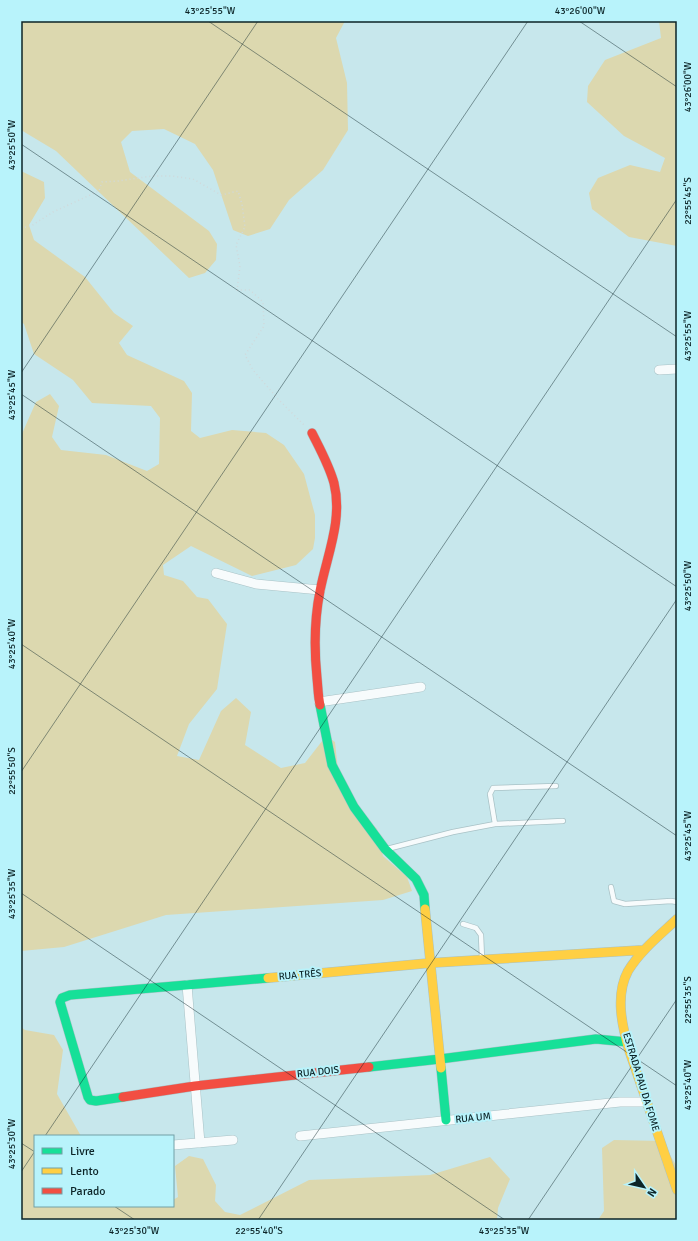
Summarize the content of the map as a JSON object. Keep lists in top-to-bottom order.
{
  "streets": {
    "street": [
      "RUA TRÊS",
      "RUA DOIS",
      "ESTRADA PAU DA FOME",
      "RUA UM"
    ]
  },
  "crossings": [
    ["RUA TRÊS", "RUA DOIS"],
    ["RUA TRÊS", "ESTRADA PAU DA FOME"],
    ["RUA DOIS", "ESTRADA PAU DA FOME"],
    ["ESTRADA PAU DA FOME", "RUA UM"]
  ],
  "legend": ["Livre", "Lento", "Parado"],
  "north": "bottom right",
  "coordinates": [
    "43°25'55\"W",
    "43°26'00\"W",
    "43°25'50\"W",
    "22°55'45\"S",
    "43°25'45\"W",
    "43°25'40\"W",
    "22°55'50\"S",
    "43°25'35\"W",
    "22°55'35\"S",
    "43°25'30\"W",
    "22°55'40\"S"
  ]
}
